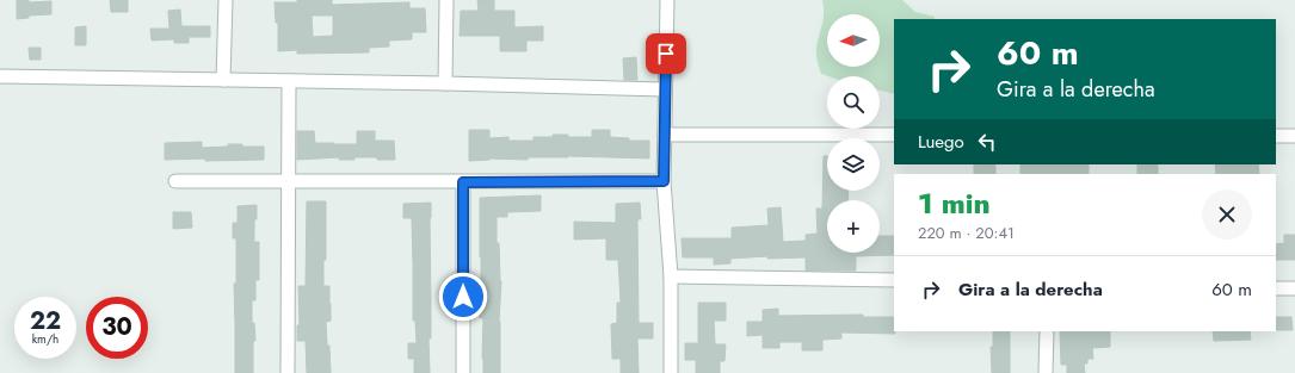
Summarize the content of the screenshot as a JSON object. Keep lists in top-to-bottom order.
{
  "north": "left",
  "page": {
    "map_buttons": "+",
    "turn": ["60 m", "Gira a la derecha"],
    "then": "Luego",
    "heading": ["1 min", "220 m · 20:41"],
    "list": [
      {
        "name": "Gira a la derecha",
        "value": "60 m"
      }
    ],
    "speed": "22 km/h",
    "limit": "30"
  }
}
